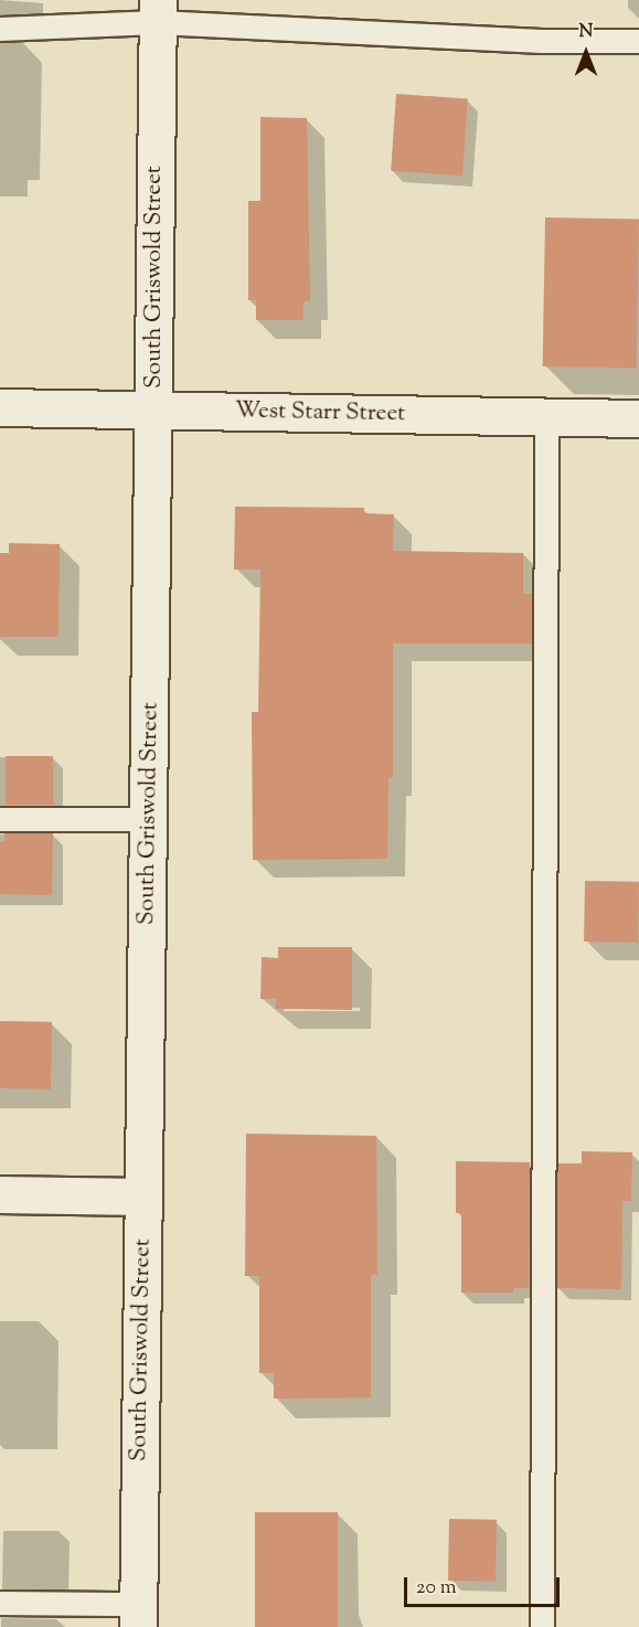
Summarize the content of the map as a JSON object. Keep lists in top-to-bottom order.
{
  "streets": {
    "street": ["South Griswold Street", "West Starr Street"]
  },
  "crossings": [
    ["South Griswold Street", "West Starr Street"]
  ],
  "scale_bar": "20 m",
  "north": "top"
}
